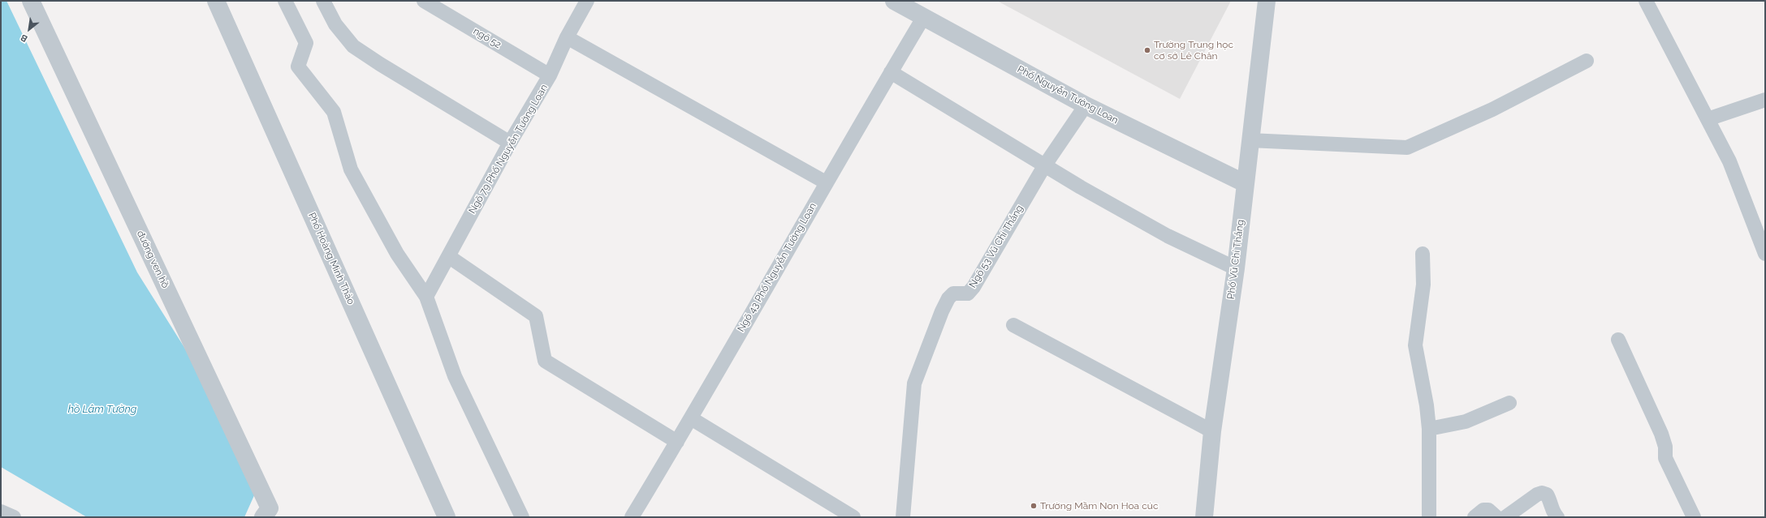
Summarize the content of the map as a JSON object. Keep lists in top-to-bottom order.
{
  "streets": {
    "street": [
      "Phố Nguyễn Tường Loan",
      "Phố Hoàng Minh Thảo",
      "đường ven hồ",
      "Phố Vũ Chí Thắng"
    ],
    "lane": [
      "ngõ 52",
      "Ngõ 79 Phố Nguyễn Tường Loan",
      "Ngõ 53 Vũ Chí Thắng",
      "Ngõ 43 Phố Nguyễn Tường Loan"
    ]
  },
  "crossings": [
    ["ngõ 52", "Ngõ 79 Phố Nguyễn Tường Loan"],
    ["Phố Nguyễn Tường Loan", "Ngõ 53 Vũ Chí Thắng"],
    ["Phố Nguyễn Tường Loan", "Phố Vũ Chí Thắng"],
    ["Phố Nguyễn Tường Loan", "Ngõ 43 Phố Nguyễn Tường Loan"]
  ],
  "water": ["hồ Lâm Tường"],
  "places": ["Trường Trung học cơ sở Lê Chân", "Trường Mầm Non Hoa cúc"],
  "north": "bottom left"
}
